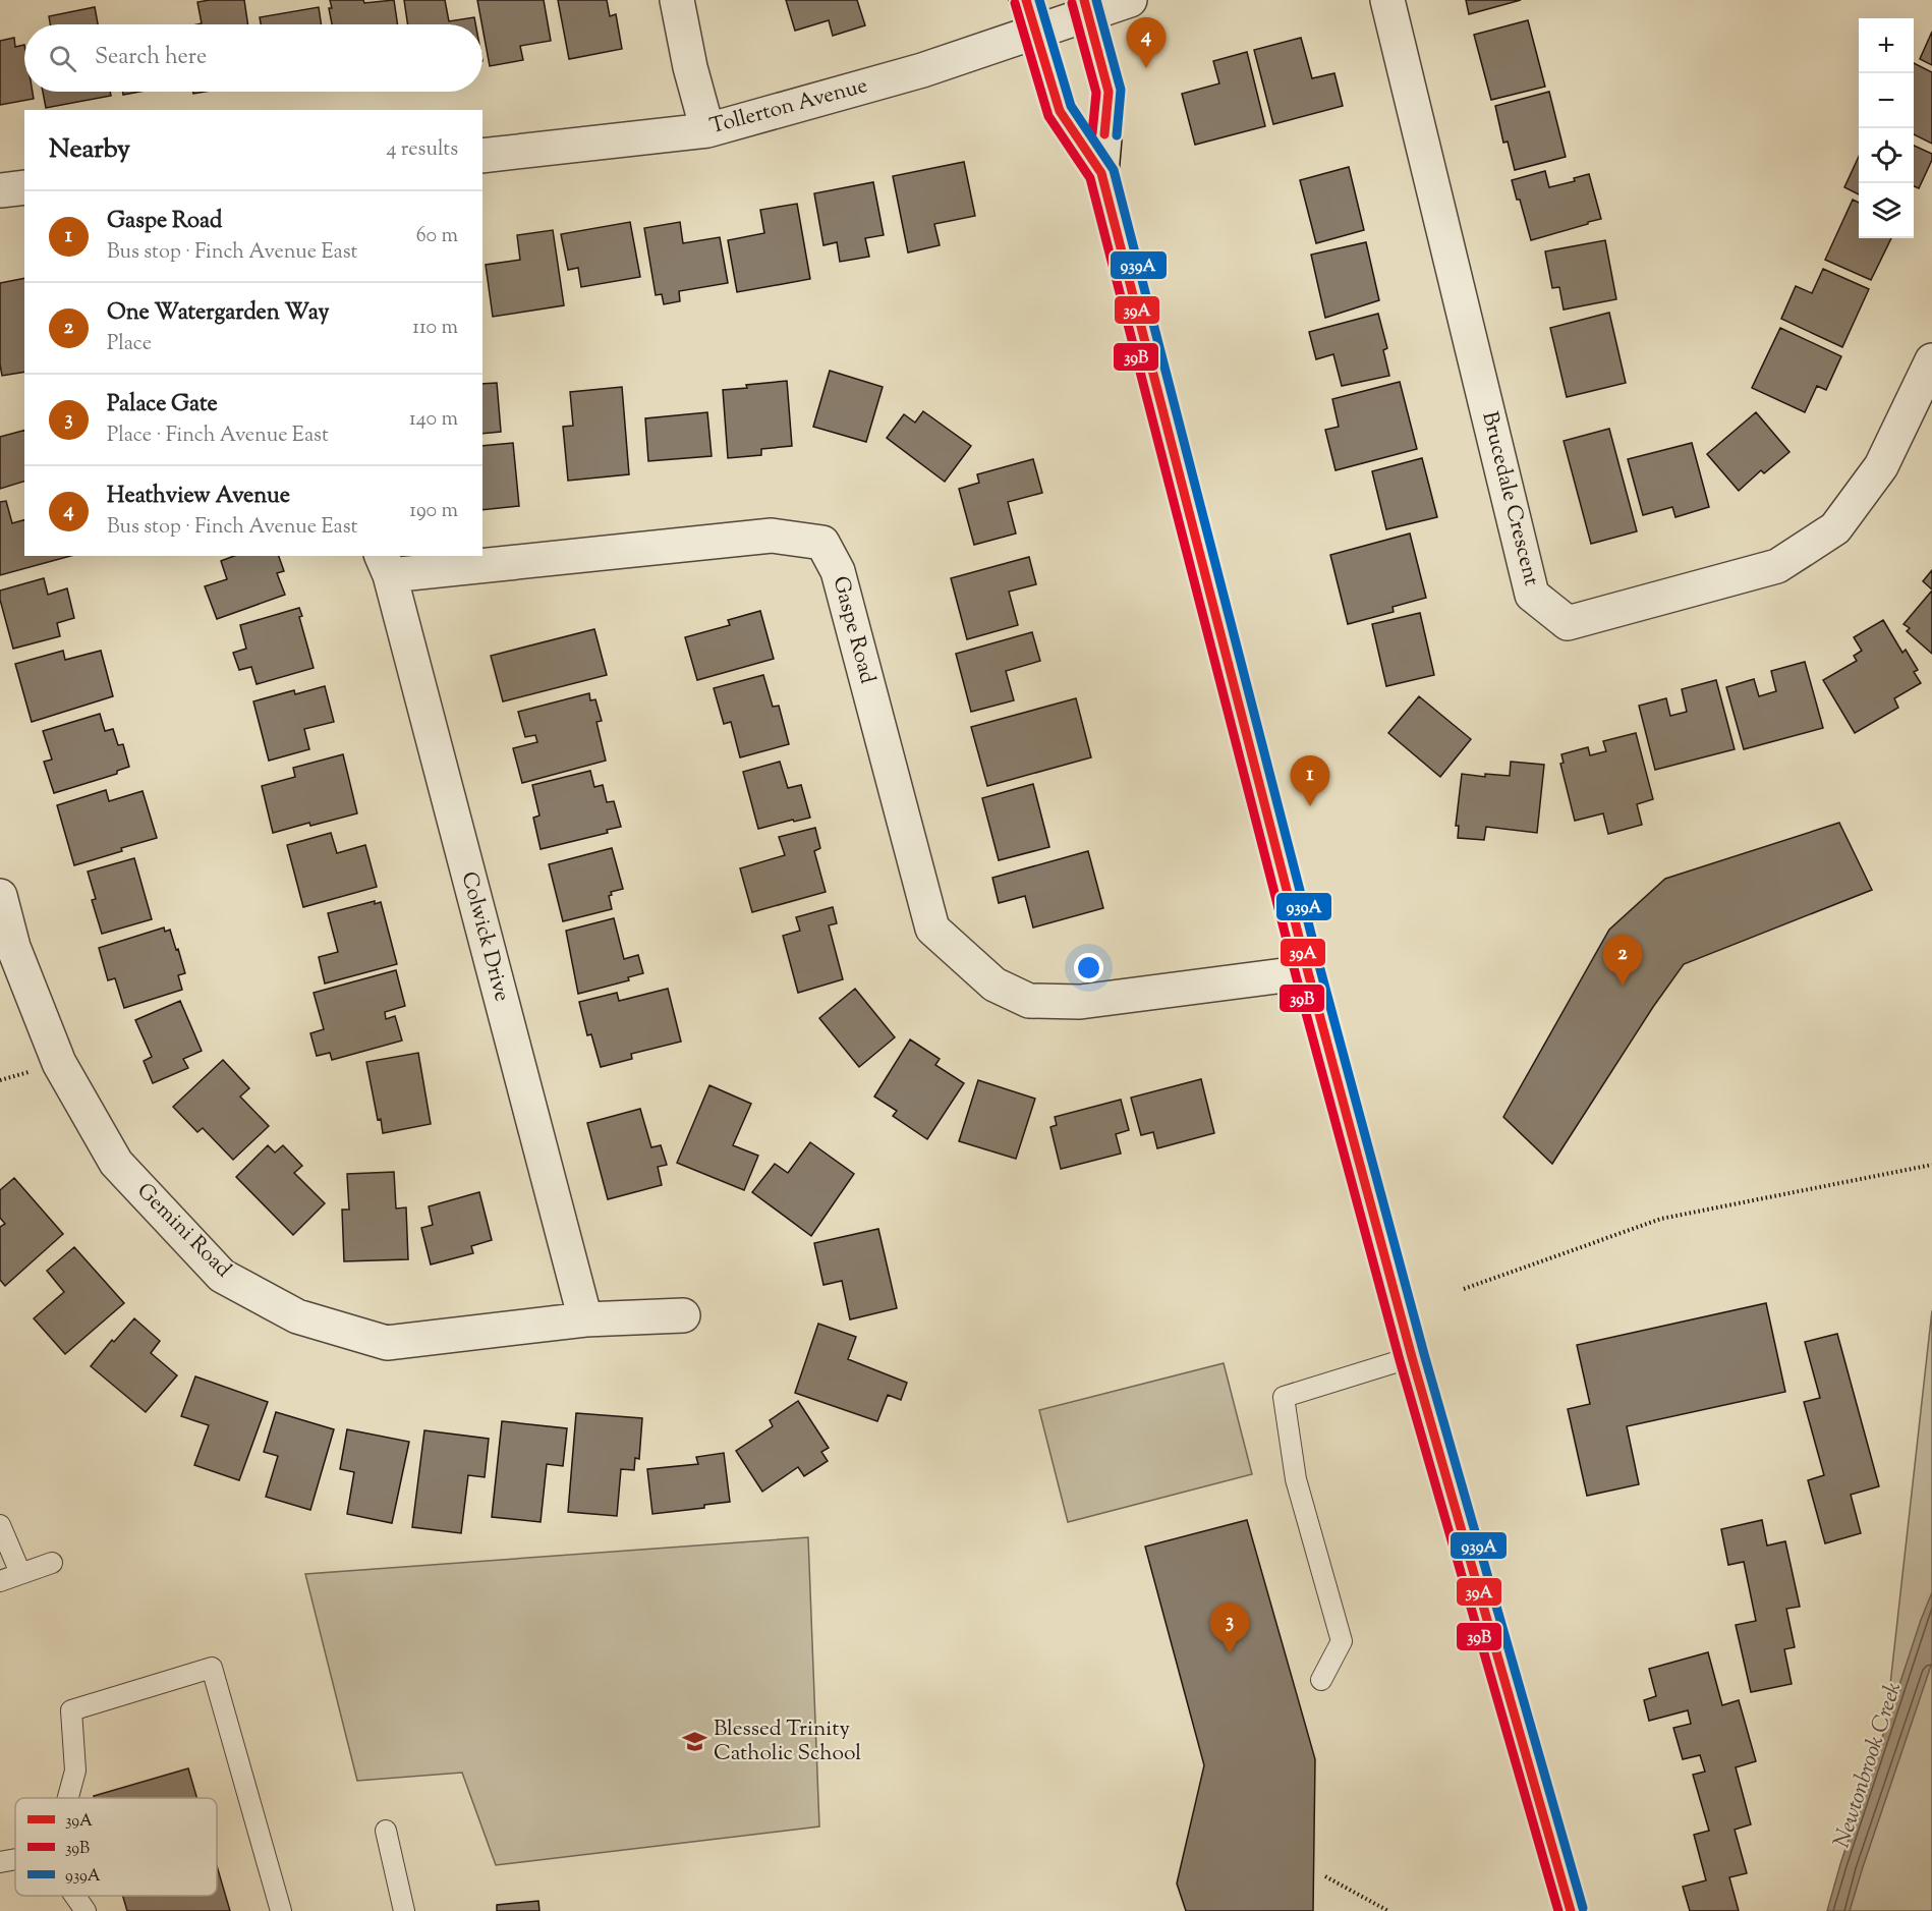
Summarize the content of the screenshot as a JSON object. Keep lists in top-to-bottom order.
{
  "streets": {
    "street": [
      "Tollerton Avenue",
      "Brucedale Crescent",
      "Gaspe Road",
      "Colwick Drive",
      "Gemini Road"
    ]
  },
  "crossings": [
    ["Gaspe Road", "Colwick Drive"],
    ["Colwick Drive", "Gemini Road"]
  ],
  "water": ["Newtonbrook Creek"],
  "places": {
    "school or university": ["Blessed Trinity Catholic School"]
  },
  "lines": ["transit line 39A", "transit line 939A", "transit line 39B"],
  "legend": ["39A", "39B", "939A"],
  "page": {
    "pins": [
      "4",
      "1",
      "2",
      "3"
    ],
    "map_buttons": ["+", "−"],
    "search": "Search here",
    "heading": ["Nearby", "4 results"],
    "list": [
      {
        "mark": "1",
        "name": "Gaspe Road",
        "note": "Bus stop · Finch Avenue East",
        "value": "60 m"
      },
      {
        "mark": "2",
        "name": "One Watergarden Way",
        "note": "Place",
        "value": "110 m"
      },
      {
        "mark": "3",
        "name": "Palace Gate",
        "note": "Place · Finch Avenue East",
        "value": "140 m"
      },
      {
        "mark": "4",
        "name": "Heathview Avenue",
        "note": "Bus stop · Finch Avenue East",
        "value": "190 m"
      }
    ]
  }
}
